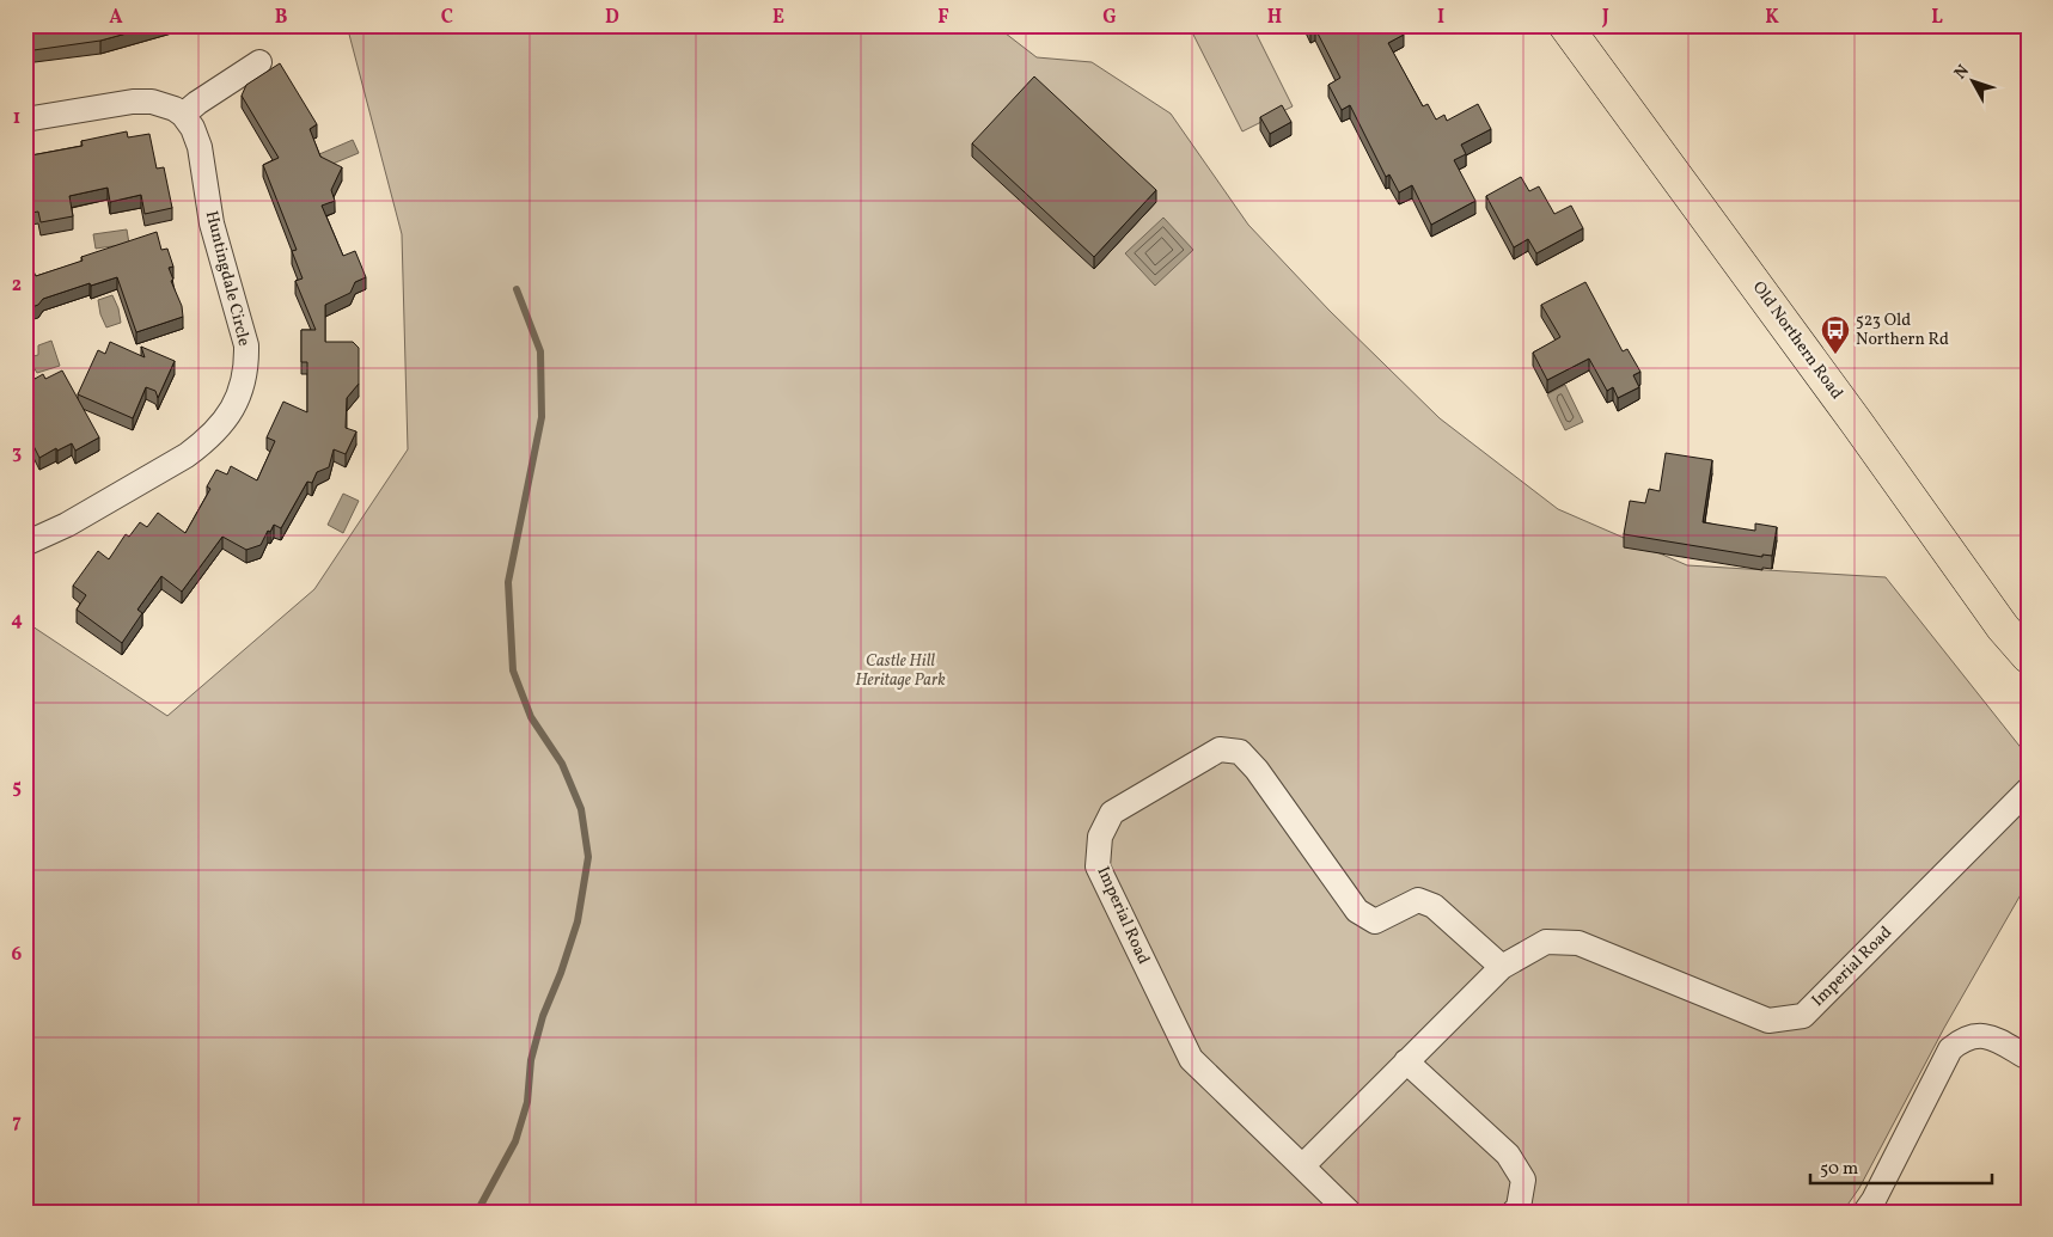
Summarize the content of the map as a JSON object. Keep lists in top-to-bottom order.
{
  "streets": {
    "main road": ["Old Northern Road"],
    "street": ["Huntingdale Circle", "Imperial Road"]
  },
  "parks": ["Castle Hill Heritage Park"],
  "places": {
    "bus stop": ["523 Old Northern Rd"]
  },
  "scale_bar": "50 m",
  "north": "top left",
  "grid": {
    "columns": [
      "A",
      "B",
      "C",
      "D",
      "E",
      "F",
      "G",
      "H",
      "I",
      "J",
      "K",
      "L"
    ],
    "rows": [
      "1",
      "2",
      "3",
      "4",
      "5",
      "6",
      "7"
    ]
  }
}
